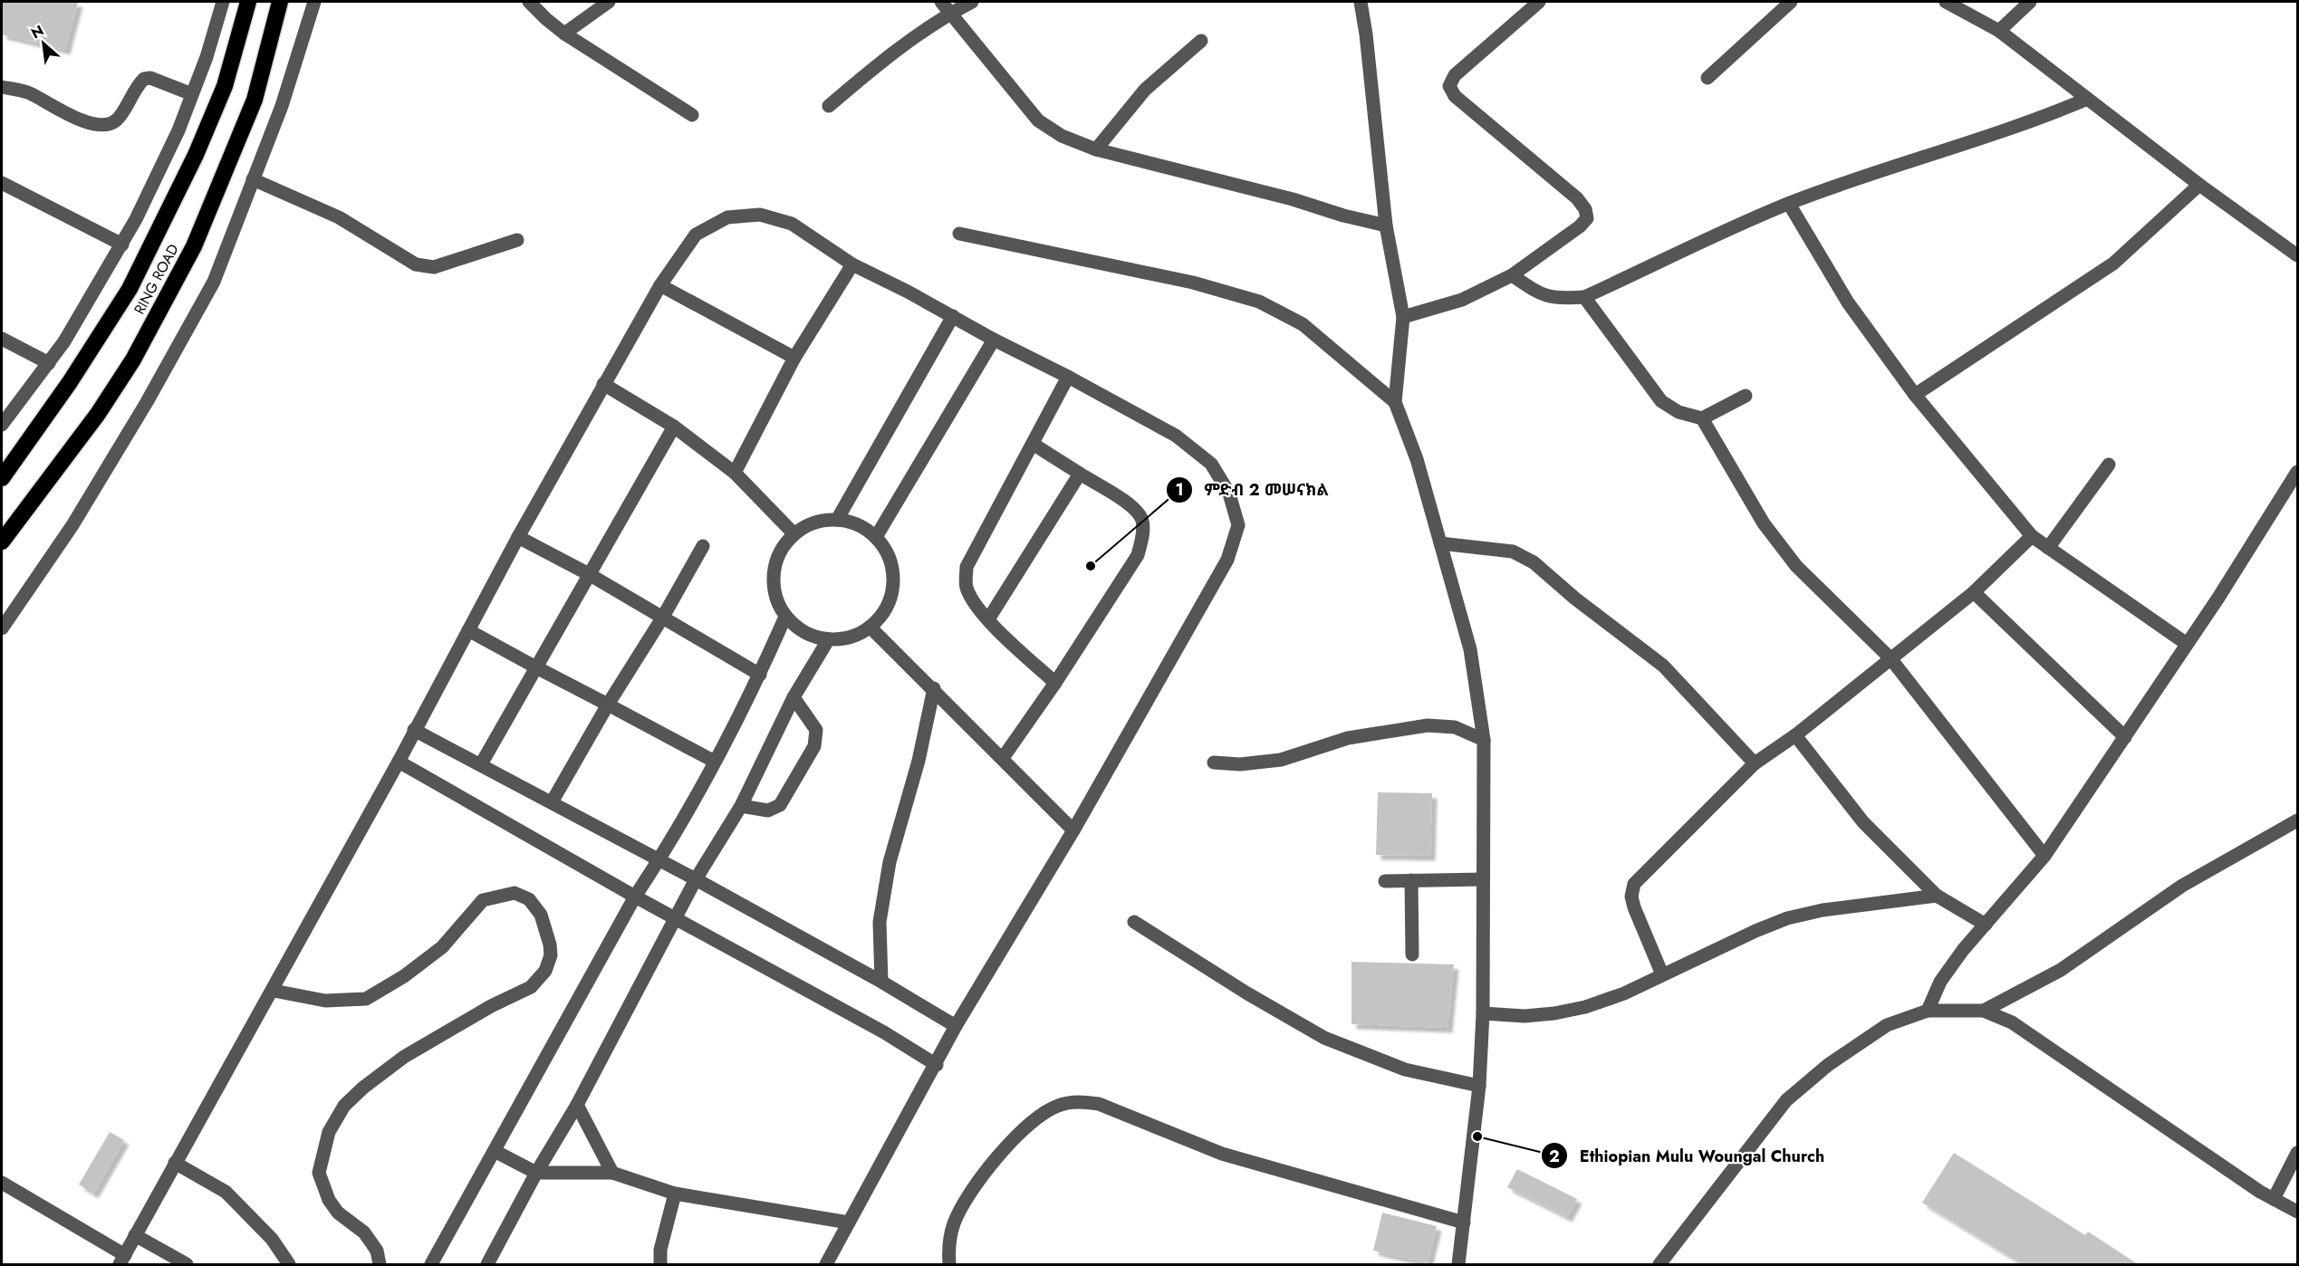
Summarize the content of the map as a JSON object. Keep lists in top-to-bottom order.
{
  "streets": {
    "highway": ["RING ROAD"]
  },
  "places": ["ምድብ 2 መሠናክል", "Ethiopian Mulu Woungal Church"],
  "north": "top left"
}
